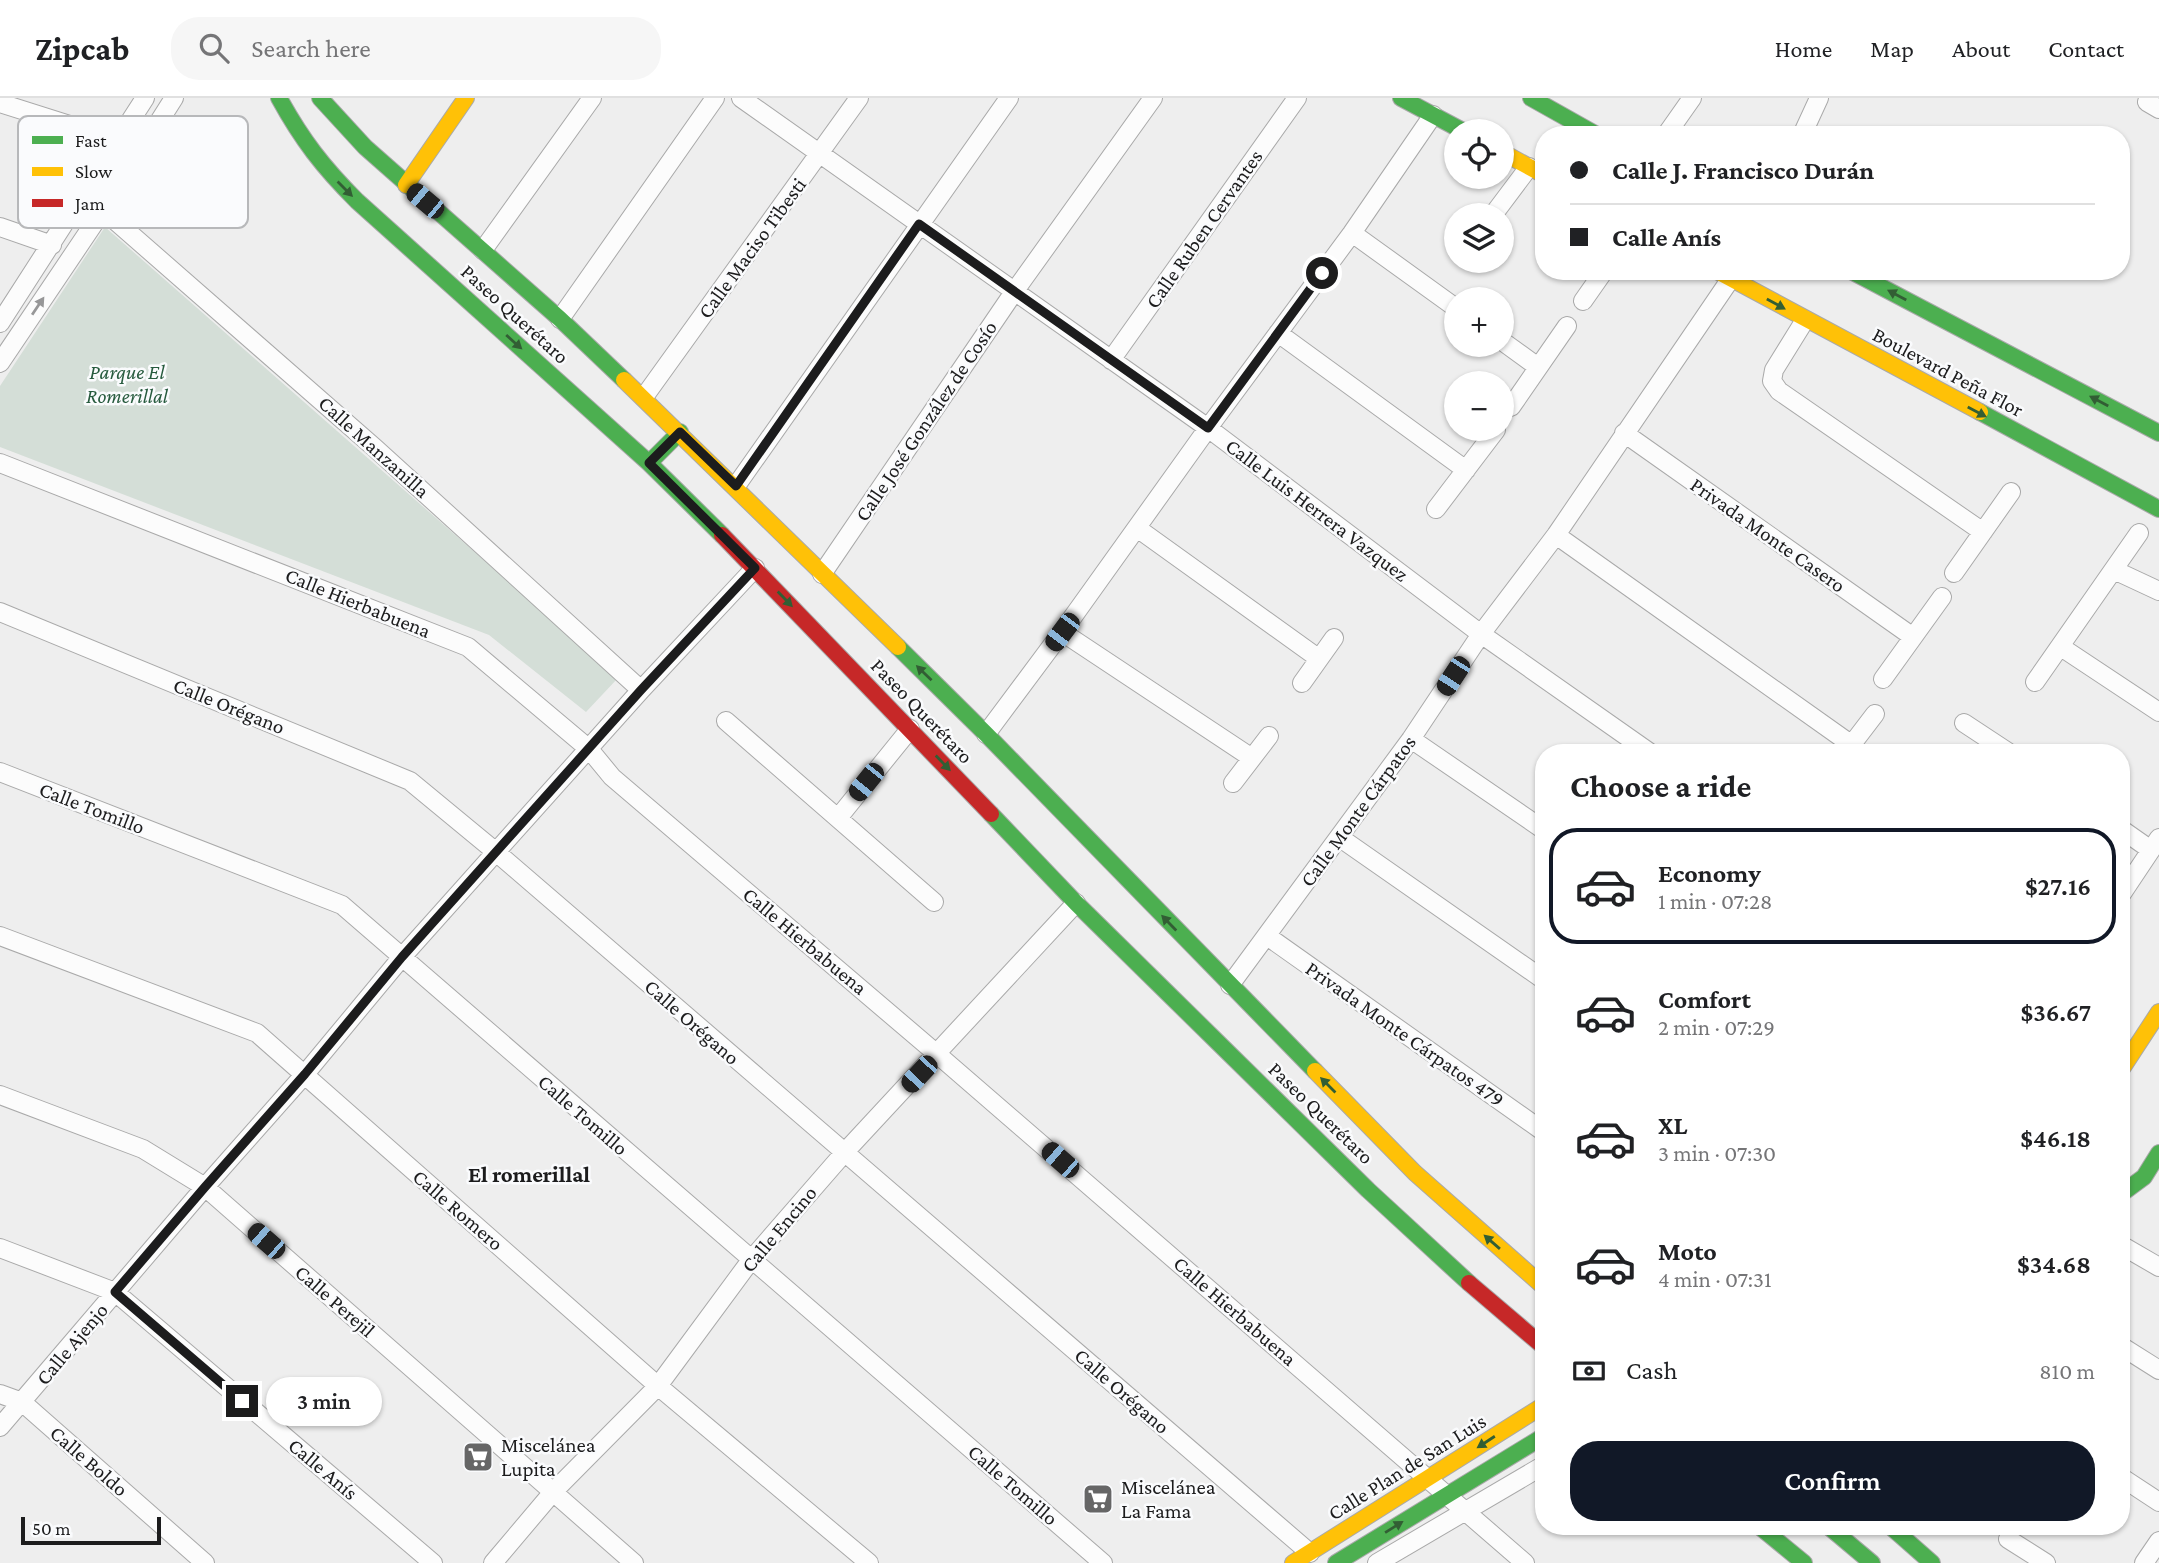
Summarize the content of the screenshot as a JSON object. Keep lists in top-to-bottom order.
{
  "streets": {
    "main road": ["Paseo Querétaro", "Boulevard Peña Flor", "Calle Plan de San Luis"],
    "street": [
      "Calle Ruben Cervantes",
      "Calle Maciso Tibesti",
      "Calle José González de Cosío",
      "Calle Manzanilla",
      "Calle Luis Herrera Vazquez",
      "Privada Monte Casero",
      "Calle Hierbabuena",
      "Calle Orégano",
      "Calle Tomillo",
      "Calle Monte Cárpatos",
      "Privada Monte Cárpatos 479",
      "Calle Romero",
      "Calle Encino",
      "Calle Perejil",
      "Calle Ajenjo",
      "Calle Boldo",
      "Calle Anís"
    ]
  },
  "crossings": [
    ["Calle Ruben Cervantes", "Calle Luis Herrera Vazquez"],
    ["Calle Maciso Tibesti", "Paseo Querétaro"],
    ["Calle Maciso Tibesti", "Calle Luis Herrera Vazquez"],
    ["Paseo Querétaro", "Calle José González de Cosío"],
    ["Paseo Querétaro", "Calle Monte Cárpatos"],
    ["Paseo Querétaro", "Calle Encino"],
    ["Paseo Querétaro", "Calle Ajenjo"],
    ["Calle José González de Cosío", "Calle Luis Herrera Vazquez"],
    ["Calle Manzanilla", "Calle Ajenjo"],
    ["Calle Luis Herrera Vazquez", "Calle Monte Cárpatos"],
    ["Privada Monte Casero", "Calle Monte Cárpatos"],
    ["Calle Hierbabuena", "Calle Encino"],
    ["Calle Hierbabuena", "Calle Ajenjo"],
    ["Calle Hierbabuena", "Calle Plan de San Luis"],
    ["Calle Orégano", "Calle Encino"],
    ["Calle Orégano", "Calle Ajenjo"],
    ["Calle Orégano", "Calle Plan de San Luis"],
    ["Calle Tomillo", "Calle Encino"],
    ["Calle Tomillo", "Calle Ajenjo"],
    ["Calle Monte Cárpatos", "Privada Monte Cárpatos 479"],
    ["Calle Romero", "Calle Encino"],
    ["Calle Romero", "Calle Ajenjo"],
    ["Calle Encino", "Calle Perejil"],
    ["Calle Perejil", "Calle Ajenjo"],
    ["Calle Ajenjo", "Calle Boldo"],
    ["Calle Ajenjo", "Calle Anís"]
  ],
  "districts": ["El romerillal"],
  "parks": ["Parque El Romerillal"],
  "places": {
    "supermarket": ["Miscelánea Lupita", "Miscelánea La Fama"]
  },
  "legend": ["Fast", "Slow", "Jam"],
  "scale_bar": "50 m",
  "page": {
    "header": "Zipcab",
    "search": "Search here",
    "nav": [
      "Home",
      "Map",
      "About",
      "Contact"
    ],
    "map_buttons": ["+", "−"],
    "banner": ["Calle J. Francisco Durán", "Calle Anís"],
    "heading": "Choose a ride",
    "list": [
      {
        "name": "Economy",
        "note": "1 min · 07:28",
        "value": "$27.16"
      },
      {
        "name": "Comfort",
        "note": "2 min · 07:29",
        "value": "$36.67"
      },
      {
        "name": "XL",
        "note": "3 min · 07:30",
        "value": "$46.18"
      },
      {
        "name": "Moto",
        "note": "4 min · 07:31",
        "value": "$34.68"
      }
    ],
    "pay": ["Cash", "810 m"],
    "bubble": "3 min",
    "buttons": "Confirm",
    "scale": "50 m"
  }
}
